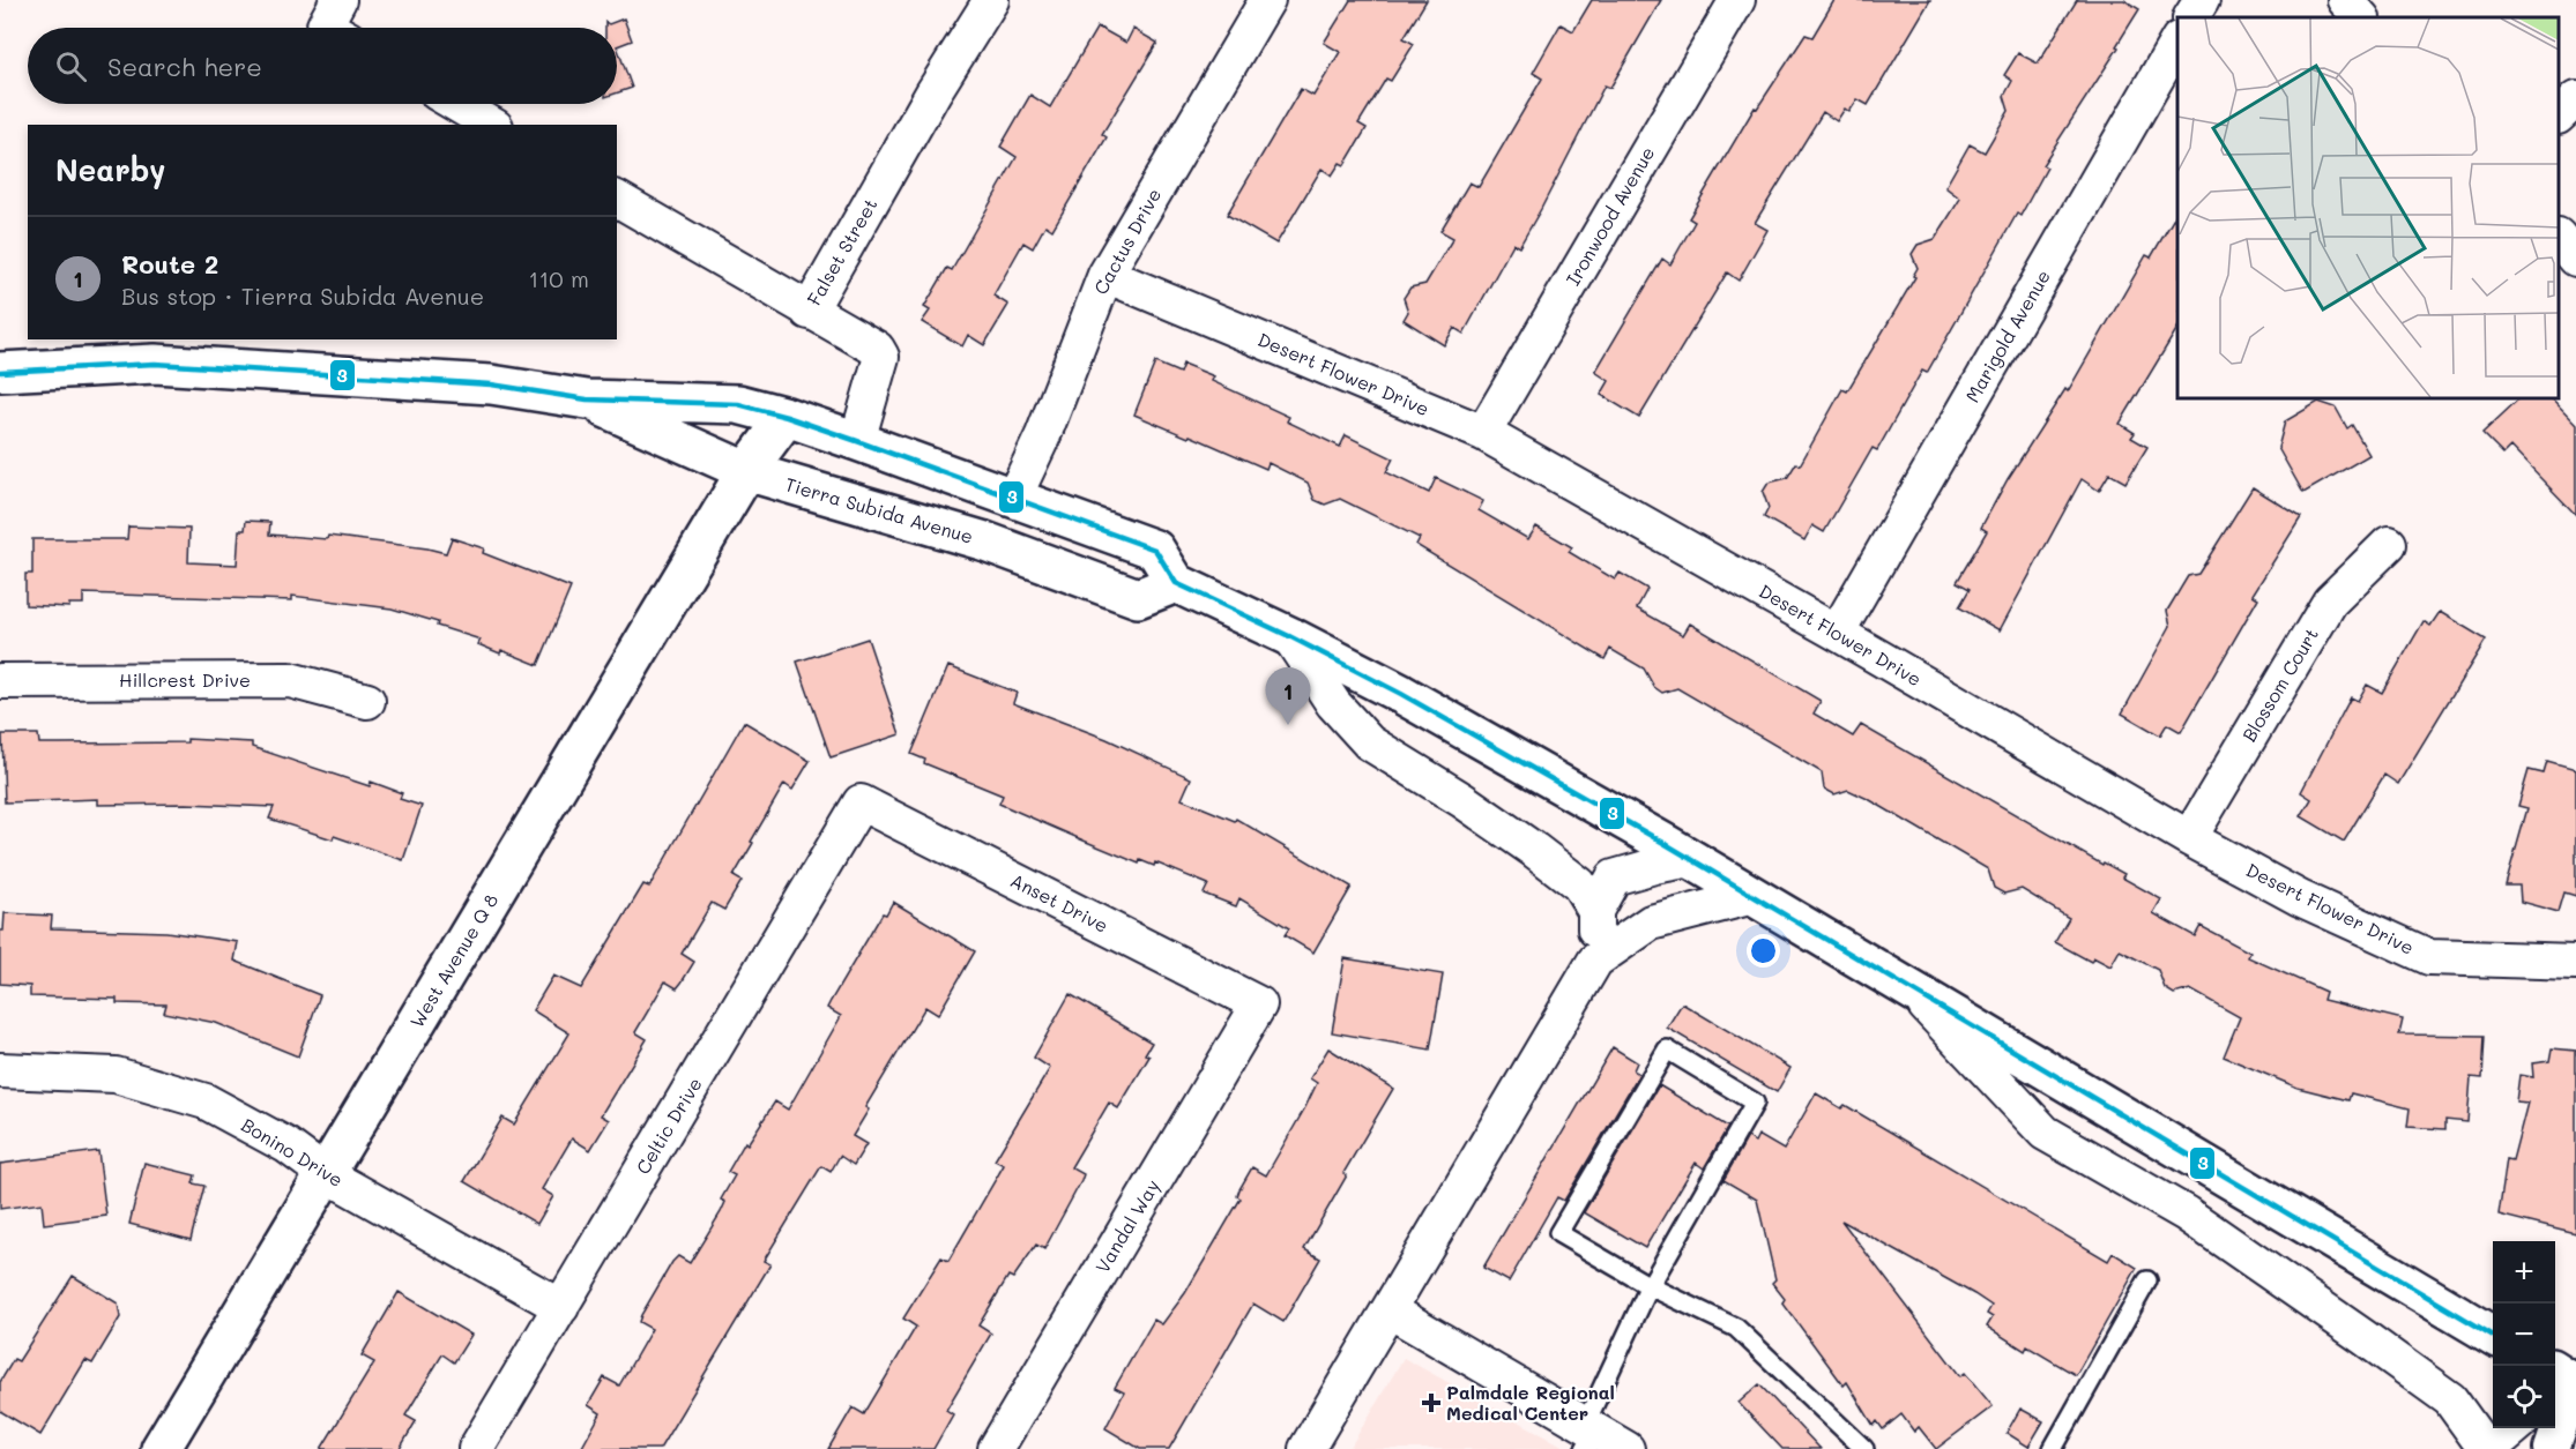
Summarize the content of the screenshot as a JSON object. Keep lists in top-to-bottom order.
{
  "streets": {
    "main road": ["Tierra Subida Avenue", "West Avenue Q 8"],
    "street": [
      "Ironwood Avenue",
      "Cactus Drive",
      "Falset Street",
      "Marigold Avenue",
      "Desert Flower Drive",
      "Hillcrest Drive",
      "Blossom Court",
      "Anset Drive",
      "Celtic Drive",
      "Bonino Drive",
      "Vandal Way"
    ]
  },
  "crossings": [
    ["Ironwood Avenue", "Desert Flower Drive"],
    ["Cactus Drive", "Desert Flower Drive"],
    ["Cactus Drive", "Tierra Subida Avenue"],
    ["Marigold Avenue", "Desert Flower Drive"],
    ["Desert Flower Drive", "Blossom Court"],
    ["Tierra Subida Avenue", "West Avenue Q 8"],
    ["Anset Drive", "Celtic Drive"],
    ["Anset Drive", "Vandal Way"],
    ["West Avenue Q 8", "Bonino Drive"],
    ["Celtic Drive", "Bonino Drive"]
  ],
  "places": {
    "health": ["Palmdale Regional Medical Center"]
  },
  "lines": ["transit line 3"],
  "page": {
    "search": "Search here",
    "heading": "Nearby",
    "list": [
      {
        "mark": "1",
        "name": "Route 2",
        "note": "Bus stop · Tierra Subida Avenue",
        "value": "110 m"
      }
    ],
    "pins": "1",
    "map_buttons": ["+", "−"]
  }
}
